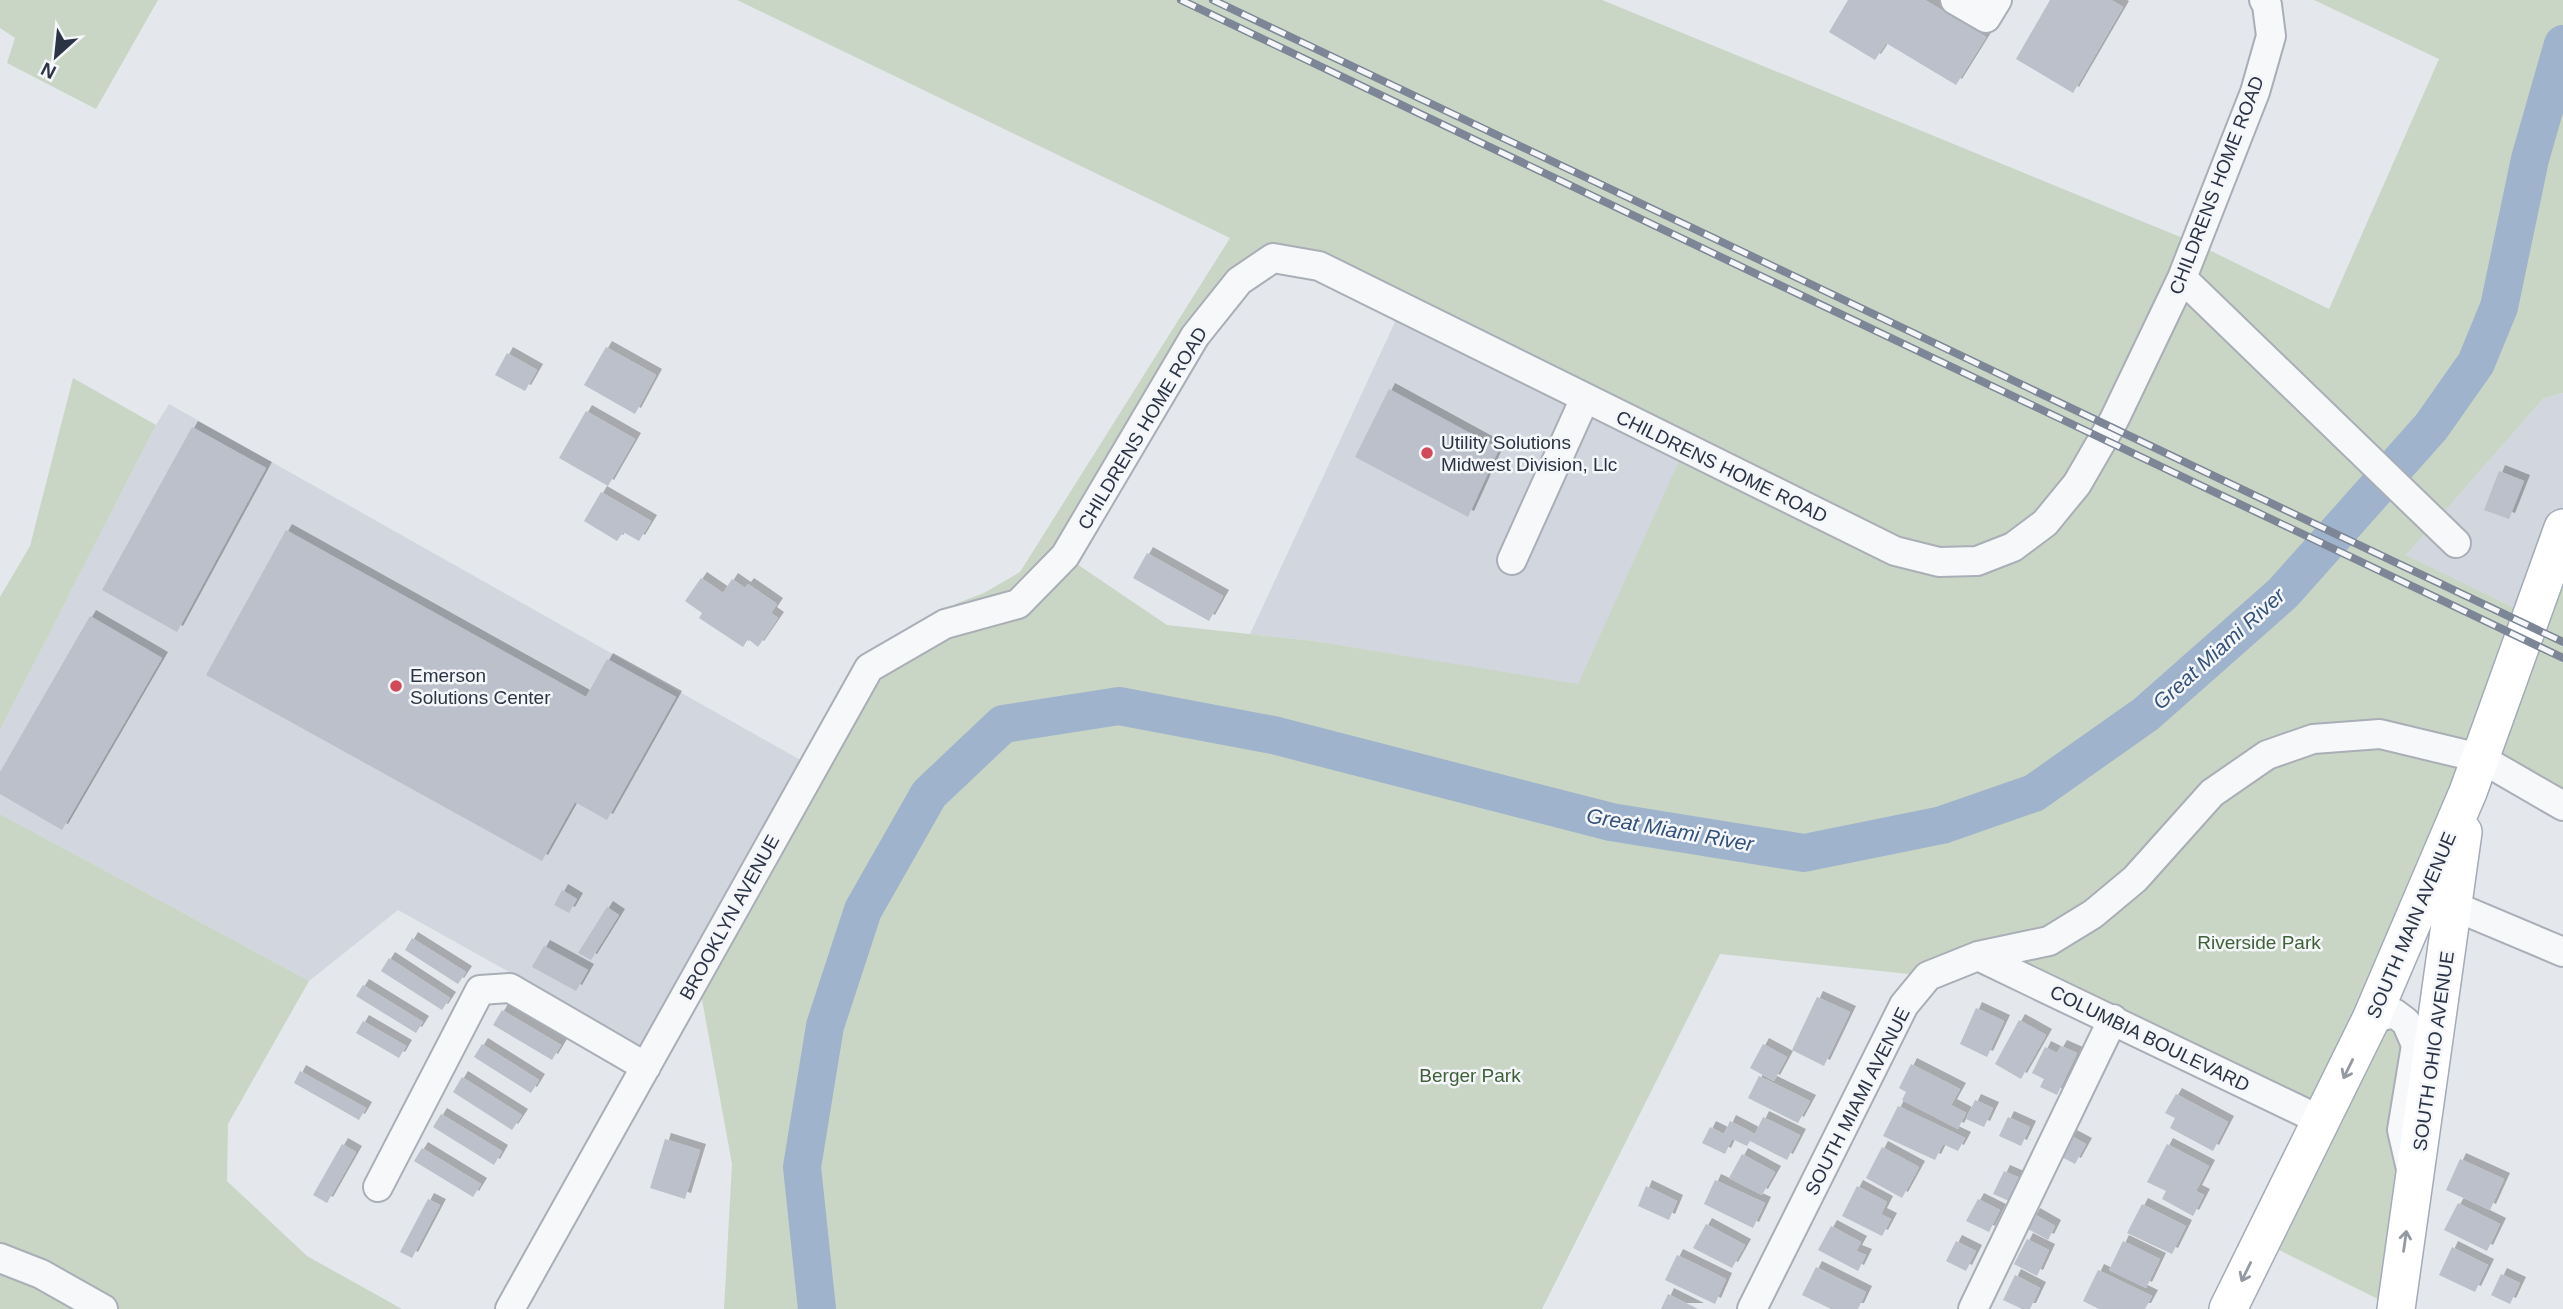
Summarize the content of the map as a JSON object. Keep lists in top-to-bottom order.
{
  "streets": {
    "main road": ["SOUTH MAIN AVENUE", "SOUTH OHIO AVENUE"],
    "street": [
      "CHILDRENS HOME ROAD",
      "BROOKLYN AVENUE",
      "COLUMBIA BOULEVARD",
      "SOUTH MIAMI AVENUE"
    ]
  },
  "crossings": [
    ["CHILDRENS HOME ROAD", "BROOKLYN AVENUE"],
    ["SOUTH MAIN AVENUE", "COLUMBIA BOULEVARD"],
    ["SOUTH MAIN AVENUE", "SOUTH OHIO AVENUE"],
    ["SOUTH MAIN AVENUE", "SOUTH MIAMI AVENUE"],
    ["COLUMBIA BOULEVARD", "SOUTH MIAMI AVENUE"]
  ],
  "one_way": ["SOUTH MAIN AVENUE"],
  "water": ["Great Miami River"],
  "parks": ["Riverside Park", "Berger Park"],
  "places": ["Utility Solutions Midwest Division, Llc", "Emerson Solutions Center"],
  "north": "bottom left"
}
